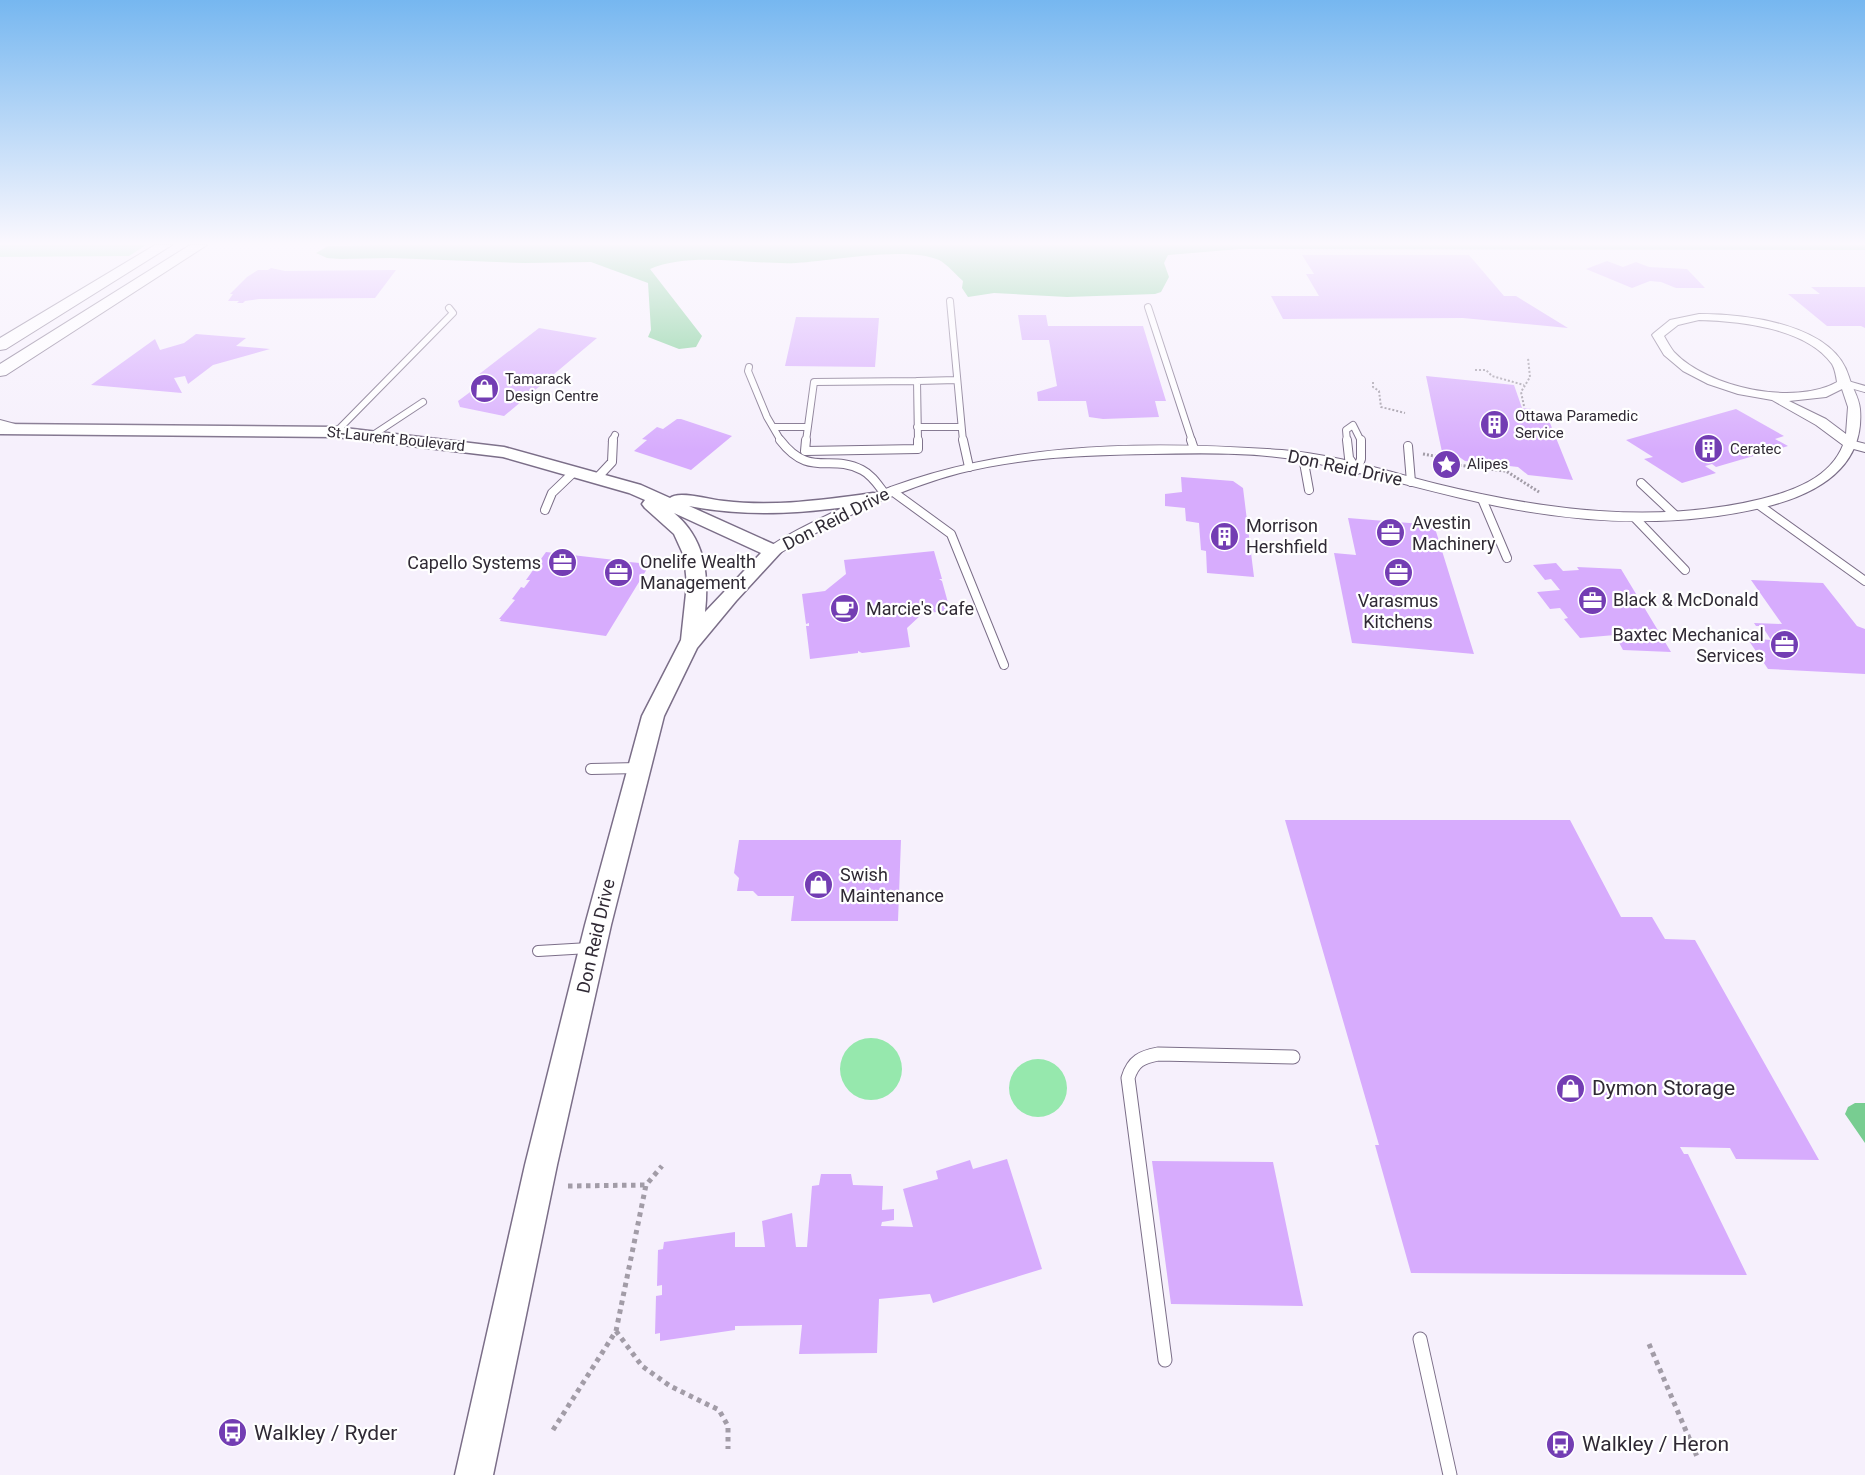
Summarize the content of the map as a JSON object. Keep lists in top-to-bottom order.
{
  "streets": {
    "street": ["St-Laurent Boulevard", "Don Reid Drive"]
  },
  "crossings": [
    ["St-Laurent Boulevard", "Don Reid Drive"]
  ],
  "places": {
    "shop": ["Tamarack Design Centre", "Swish Maintenance", "Dymon Storage"],
    "building": ["Ottawa Paramedic Service", "Ceratec", "Morrison Hershfield"],
    "place": ["Alipes"],
    "office": [
      "Avestin Machinery",
      "Capello Systems",
      "Onelife Wealth Management",
      "Varasmus Kitchens",
      "Black & McDonald",
      "Baxtec Mechanical Services"
    ],
    "cafe": ["Marcie's Cafe"],
    "bus stop": ["Walkley / Ryder", "Walkley / Heron"]
  }
}
